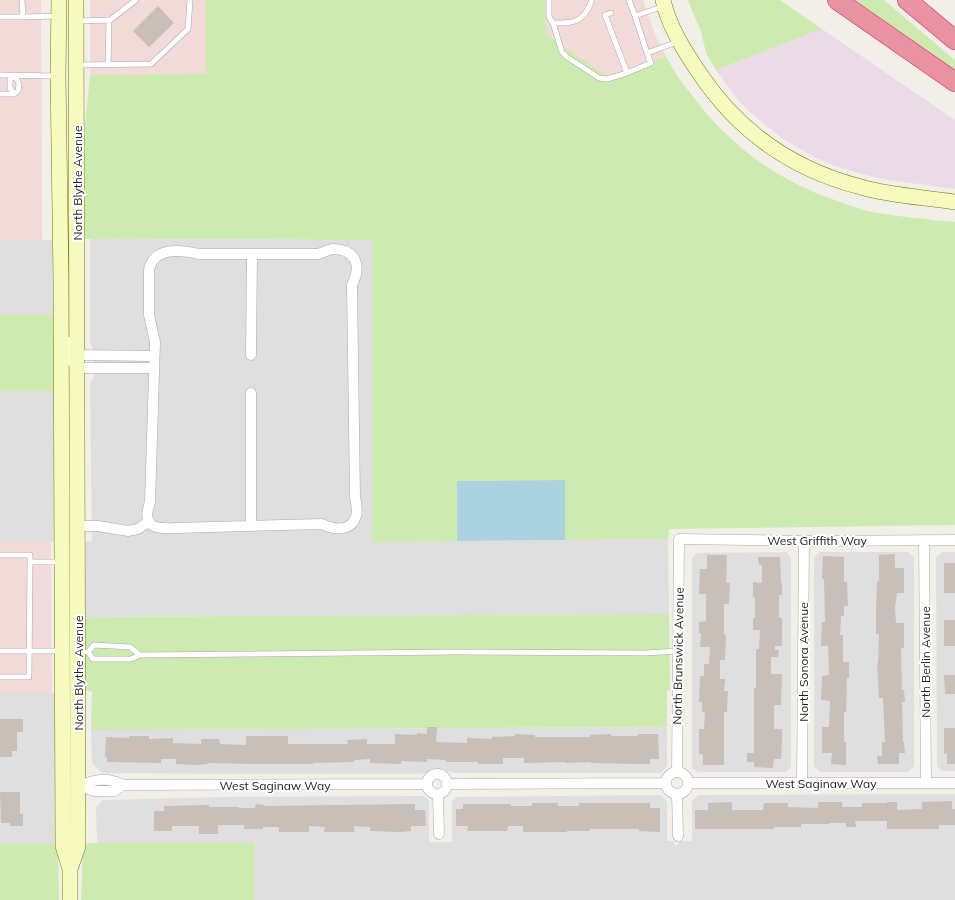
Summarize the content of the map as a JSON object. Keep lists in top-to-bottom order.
{
  "streets": {
    "street": [
      "North Blythe Avenue",
      "West Griffith Way",
      "North Brunswick Avenue",
      "North Sonora Avenue",
      "North Berlin Avenue",
      "West Saginaw Way"
    ]
  },
  "crossings": [
    ["North Blythe Avenue", "West Saginaw Way"],
    ["West Griffith Way", "North Brunswick Avenue"],
    ["West Griffith Way", "North Sonora Avenue"],
    ["West Griffith Way", "North Berlin Avenue"],
    ["North Brunswick Avenue", "West Saginaw Way"],
    ["North Sonora Avenue", "West Saginaw Way"],
    ["North Berlin Avenue", "West Saginaw Way"]
  ]
}
